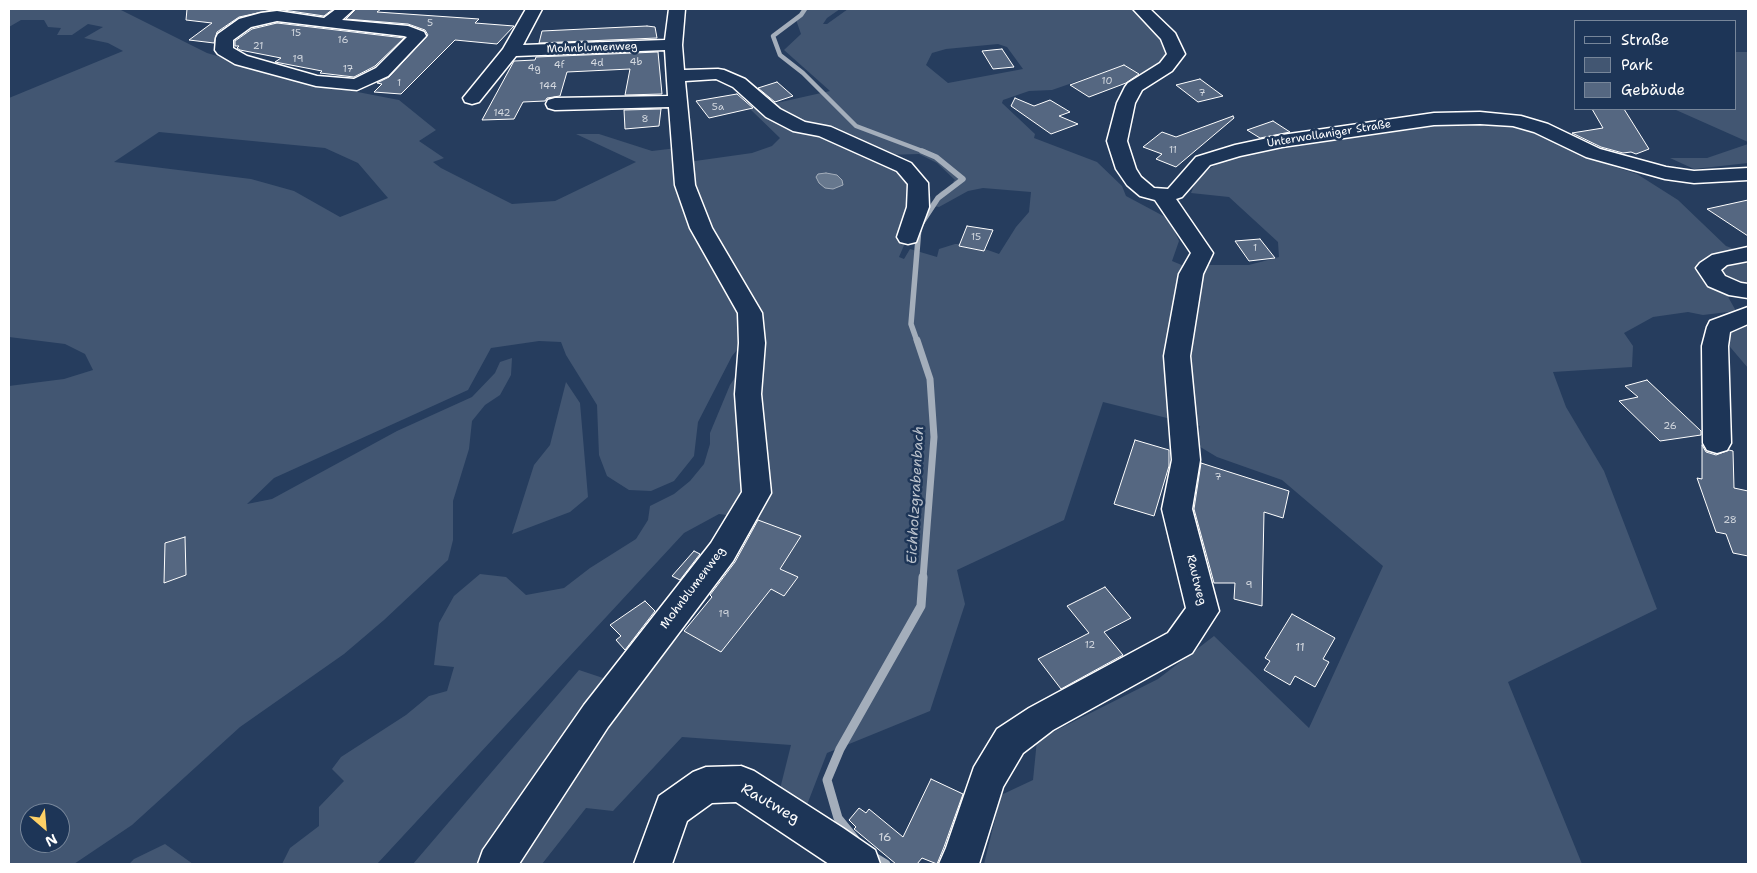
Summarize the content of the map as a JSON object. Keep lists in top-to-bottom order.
{
  "streets": {
    "street": ["Mohnblumenweg", "Unterwollaniger Straße", "Rautweg"]
  },
  "crossings": [
    ["Unterwollaniger Straße", "Rautweg"]
  ],
  "water": ["Eichholzgrabenbach"],
  "house_numbers": [
    "5",
    "15",
    "16",
    "21",
    "19",
    "4b",
    "4d",
    "4f",
    "4g",
    "17",
    "10",
    "1",
    "144",
    "7",
    "5a",
    "142",
    "8",
    "11",
    "15",
    "1",
    "26",
    "7",
    "28",
    "9",
    "19",
    "12",
    "11",
    "16"
  ],
  "legend": ["Straße", "Park", "Gebäude"],
  "north": "bottom right"
}
